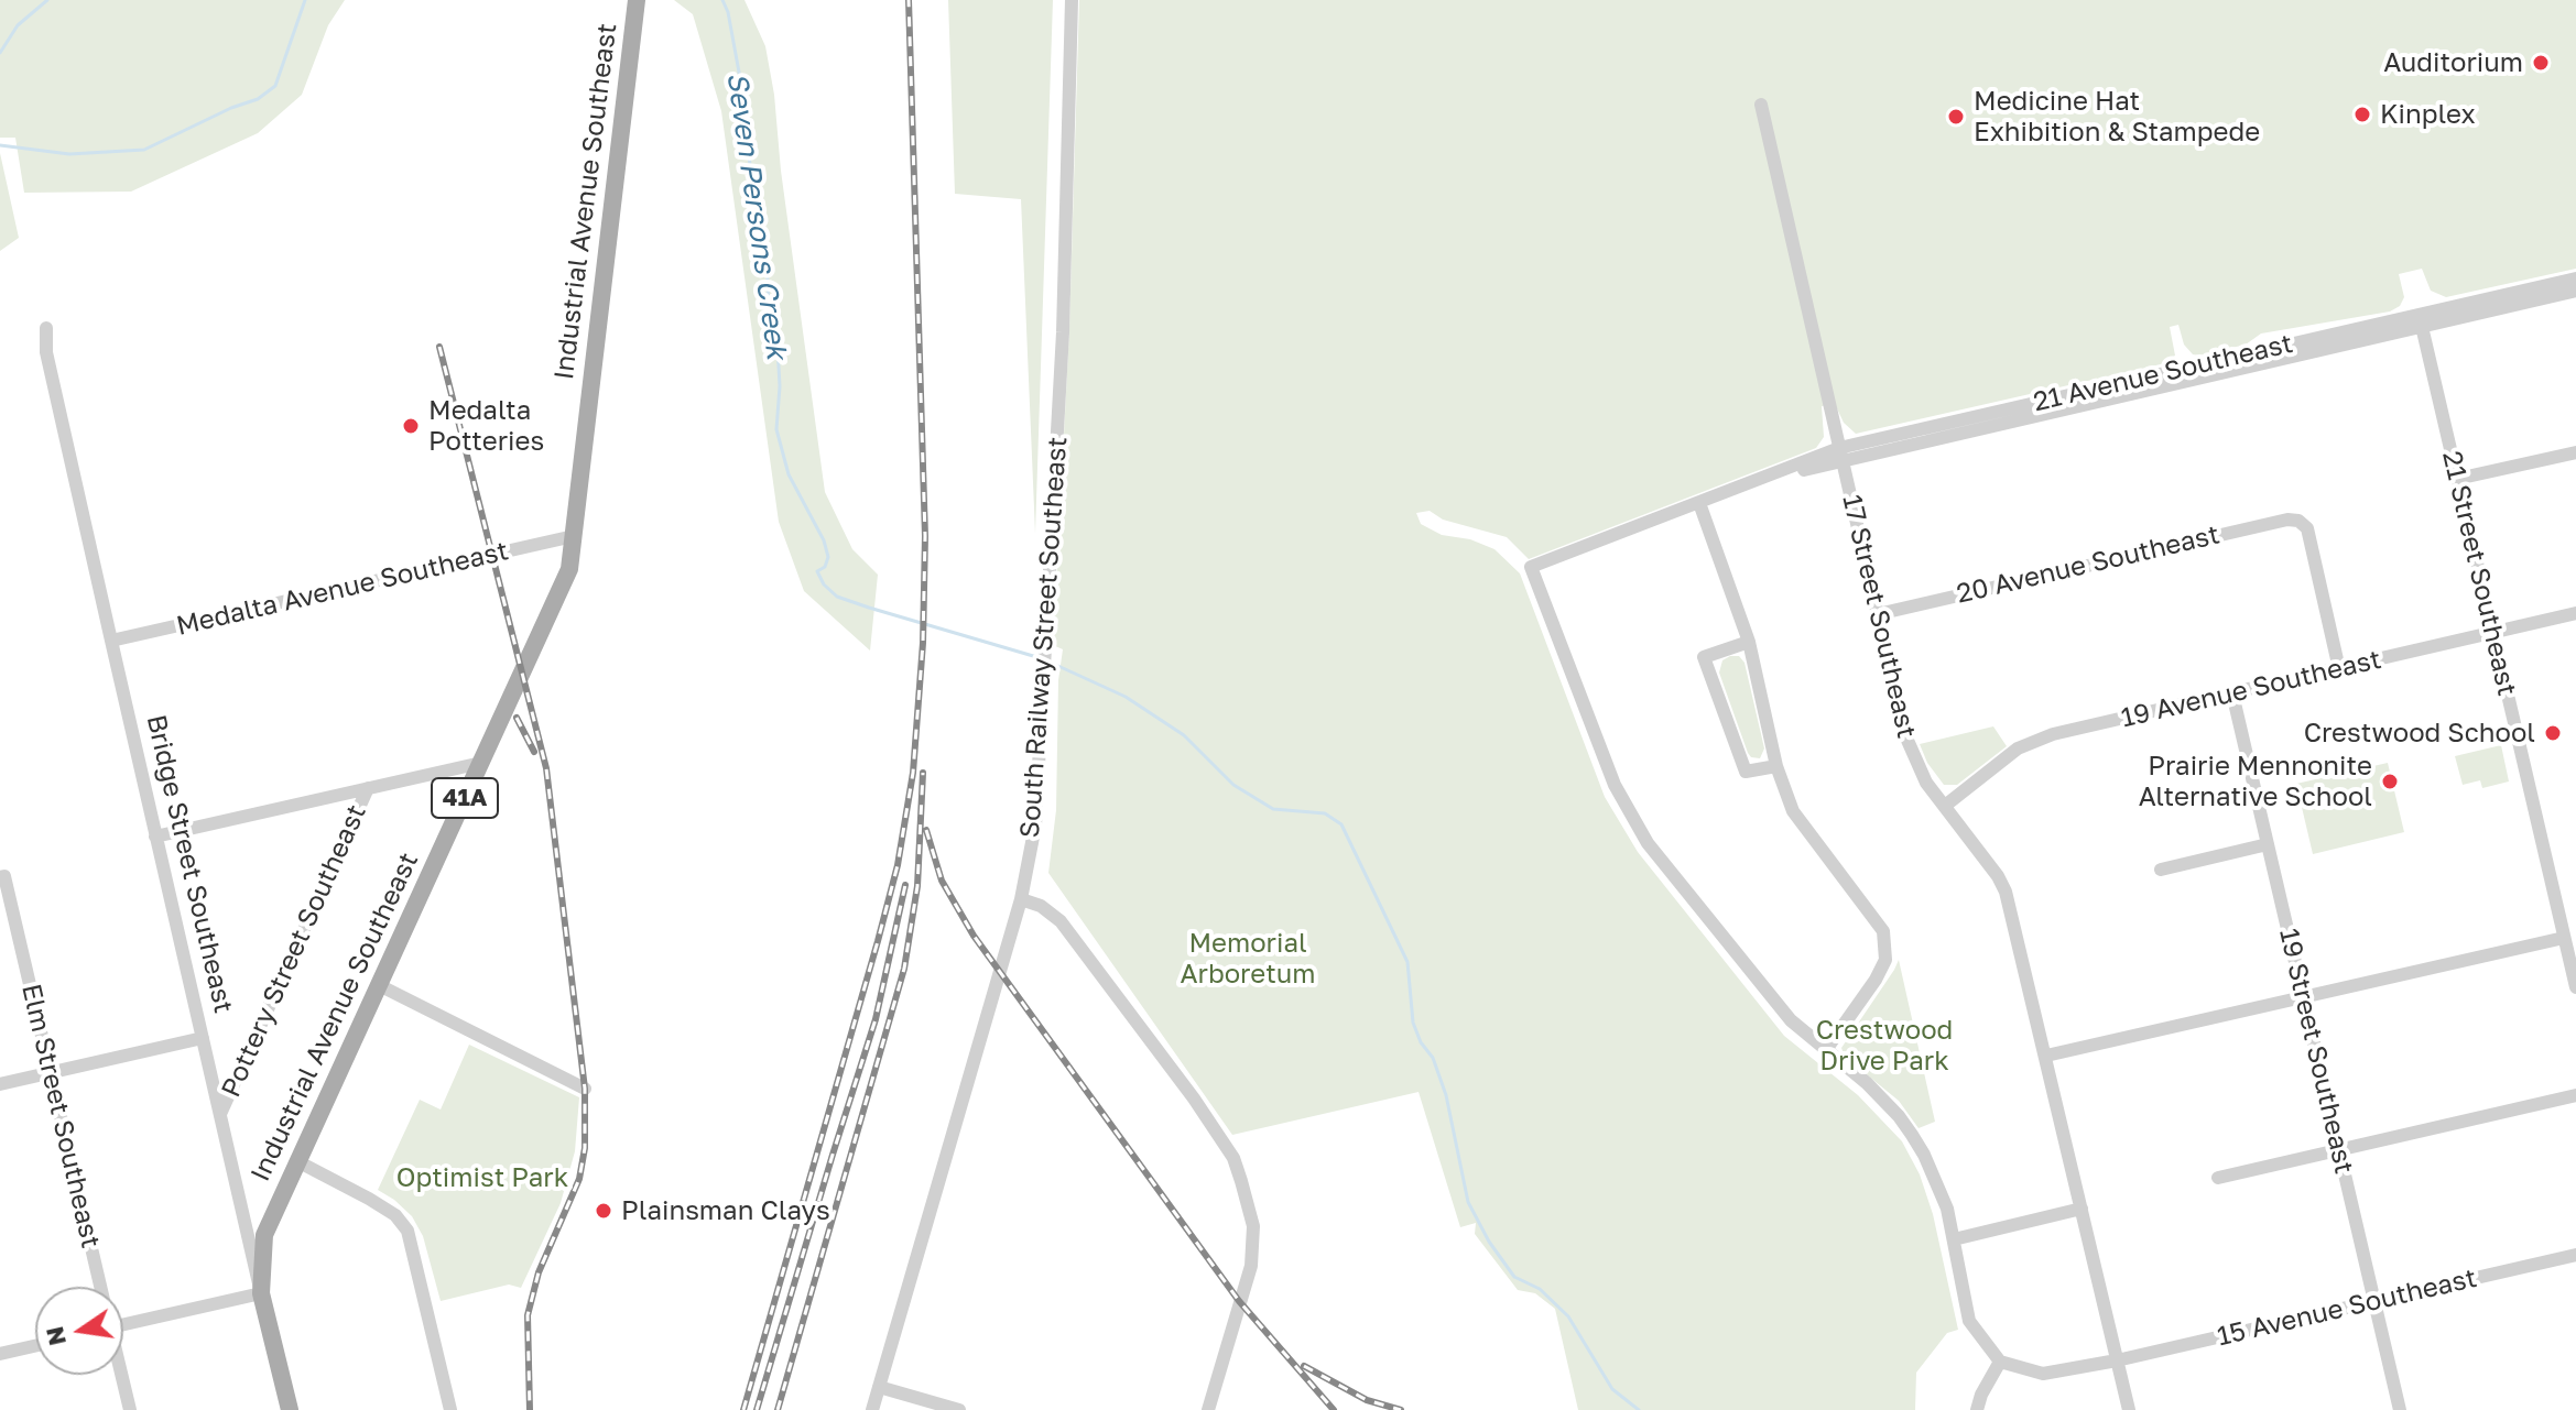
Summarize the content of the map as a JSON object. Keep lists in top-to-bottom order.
{
  "streets": {
    "main road": ["Industrial Avenue Southeast", "41A", "Bridge Street Southeast"],
    "street": [
      "21 Avenue Southeast",
      "20 Avenue Southeast",
      "21 Street Southeast",
      "Medalta Avenue Southeast",
      "17 Street Southeast",
      "South Railway Street Southeast",
      "19 Avenue Southeast",
      "Pottery Street Southeast",
      "19 Street Southeast",
      "Elm Street Southeast",
      "15 Avenue Southeast"
    ]
  },
  "crossings": [
    ["Industrial Avenue Southeast", "Medalta Avenue Southeast"],
    ["Industrial Avenue Southeast", "Bridge Street Southeast"],
    ["21 Avenue Southeast", "21 Street Southeast"],
    ["21 Avenue Southeast", "17 Street Southeast"],
    ["20 Avenue Southeast", "17 Street Southeast"],
    ["20 Avenue Southeast", "19 Avenue Southeast"],
    ["21 Street Southeast", "19 Avenue Southeast"],
    ["Medalta Avenue Southeast", "Bridge Street Southeast"],
    ["17 Street Southeast", "19 Avenue Southeast"],
    ["17 Street Southeast", "15 Avenue Southeast"],
    ["19 Avenue Southeast", "19 Street Southeast"],
    ["Bridge Street Southeast", "Pottery Street Southeast"],
    ["19 Street Southeast", "15 Avenue Southeast"]
  ],
  "water": ["Seven Persons Creek"],
  "parks": ["Memorial Arboretum", "Crestwood Drive Park", "Optimist Park"],
  "places": [
    "Auditorium",
    "Kinplex",
    "Medicine Hat Exhibition & Stampede",
    "Medalta Potteries",
    "Crestwood School",
    "Prairie Mennonite Alternative School",
    "Plainsman Clays"
  ],
  "north": "left"
}
